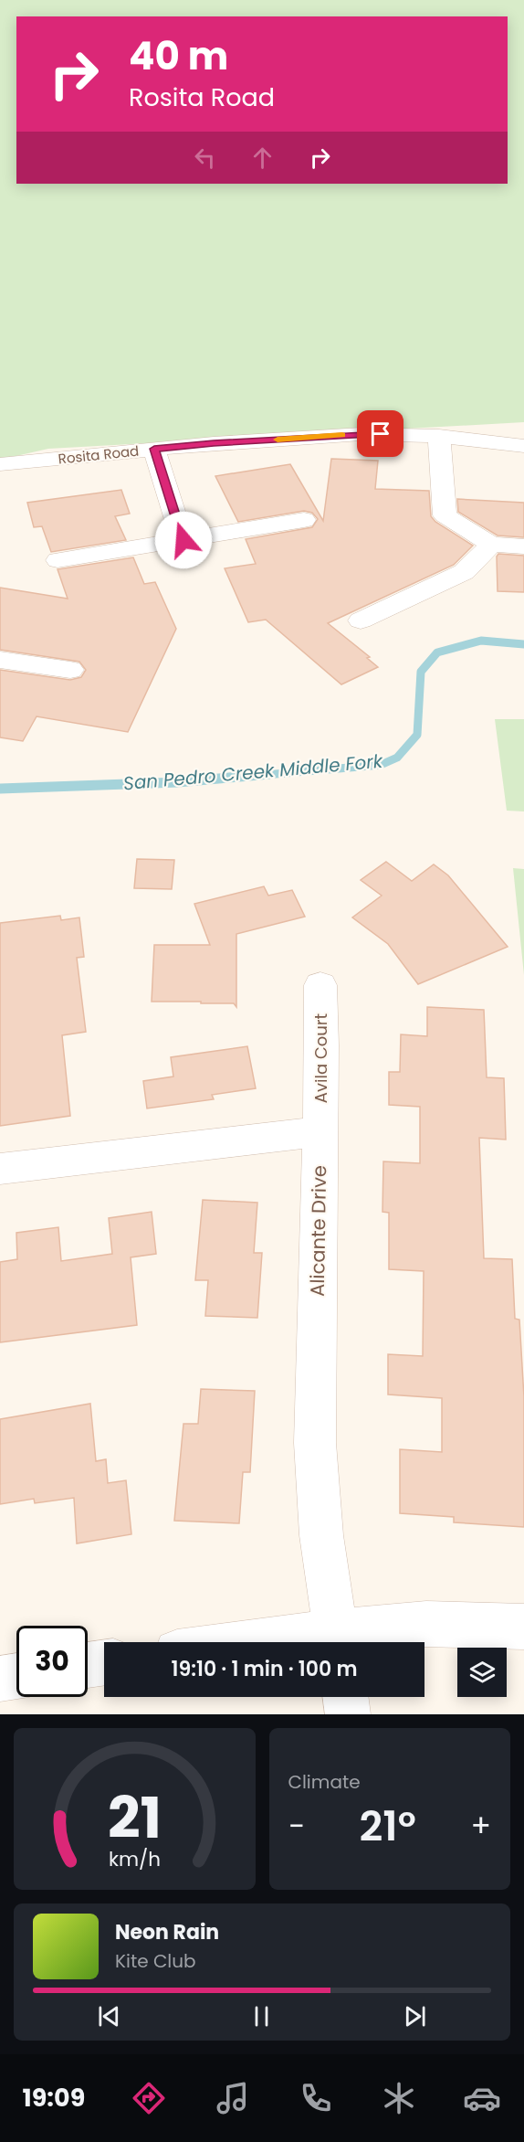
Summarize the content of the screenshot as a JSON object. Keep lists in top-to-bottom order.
{
  "streets": {
    "street": ["Rosita Road", "Avila Court", "Alicante Drive"]
  },
  "crossings": [
    ["Avila Court", "Alicante Drive"]
  ],
  "water": ["San Pedro Creek Middle Fork"],
  "page": {
    "turn": ["40 m", "Rosita Road"],
    "limit": "30",
    "trip": "19:10 · 1 min · 100 m",
    "tile": "Climate",
    "heat": ["−", "21°", "+"],
    "song": ["Neon Rain", "Kite Club"],
    "tabs": "19:09",
    "gauge": ["21", "km/h"]
  }
}
